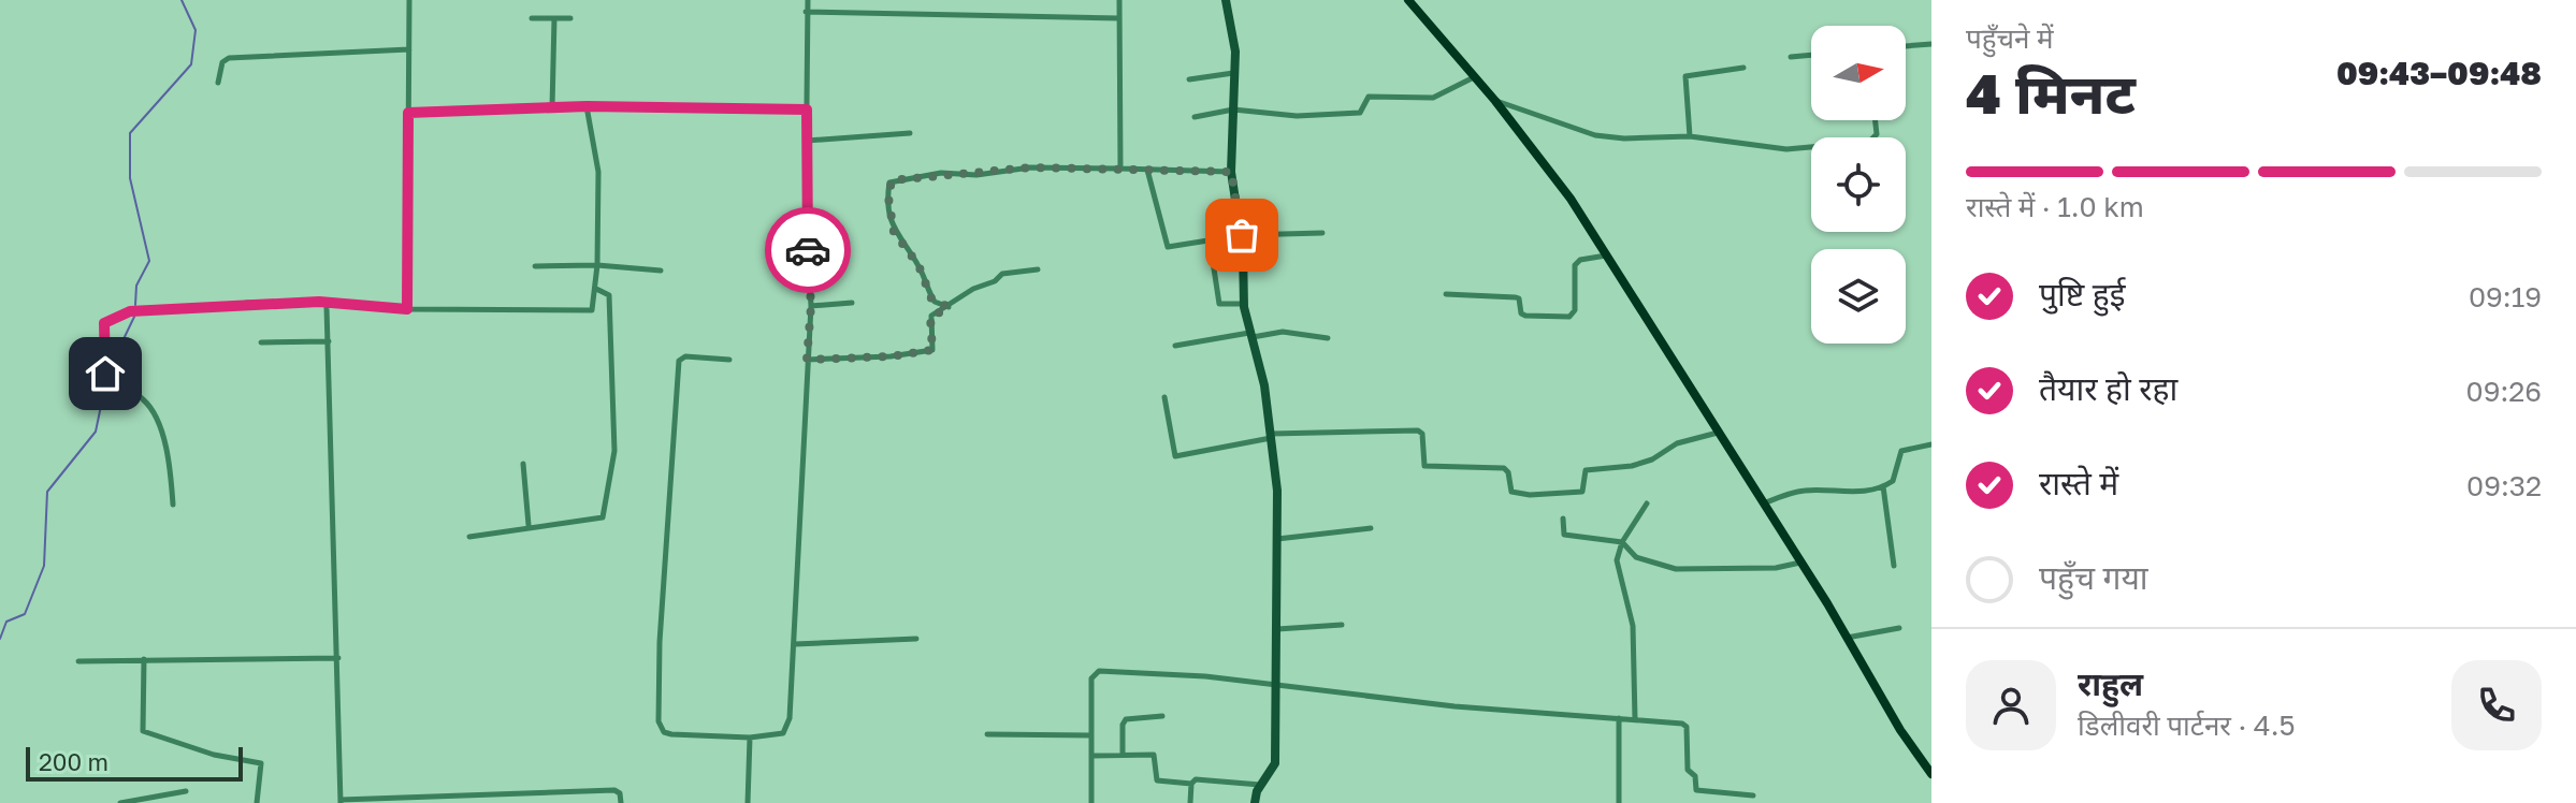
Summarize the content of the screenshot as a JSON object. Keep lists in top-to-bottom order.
{
  "scale_bar": "200 m",
  "north": "right",
  "page": {
    "heading": ["4 मिनट", "पहुँचने में", "09:43–09:48"],
    "panel": ["राहुल", "डिलीवरी पार्टनर · 4.5"],
    "bar": "रास्ते में · 1.0 km",
    "list": [
      ["पुष्टि हुई", "09:19"],
      ["तैयार हो रहा", "09:26"],
      ["रास्ते में", "09:32"],
      "पहुँच गया"
    ],
    "scale": "200 m"
  }
}
